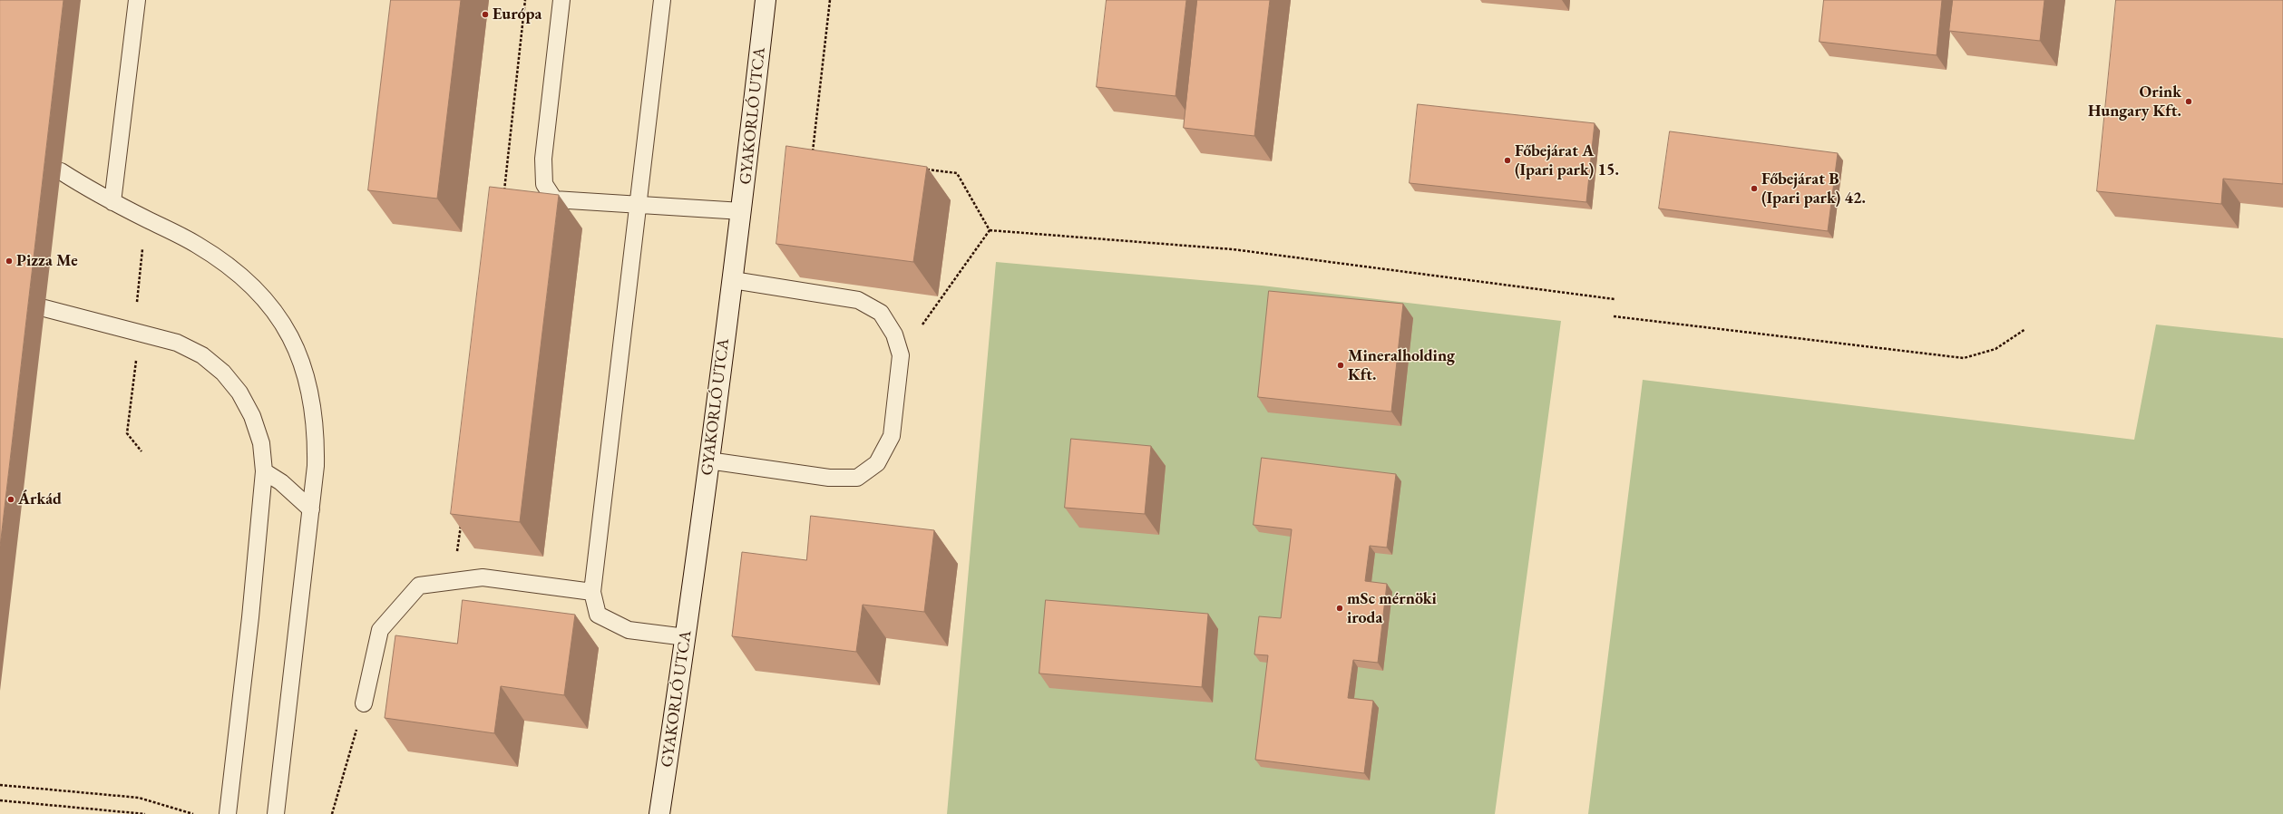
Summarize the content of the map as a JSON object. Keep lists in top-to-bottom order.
{
  "streets": {
    "street": ["GYAKORLÓ UTCA"]
  },
  "places": [
    "Európa",
    "Orink Hungary Kft.",
    "Főbejárat A (Ipari park) 15.",
    "Főbejárat B (Ipari park) 42.",
    "Pizza Me",
    "Mineralholding Kft.",
    "Árkád",
    "mSc mérnöki iroda"
  ]
}
